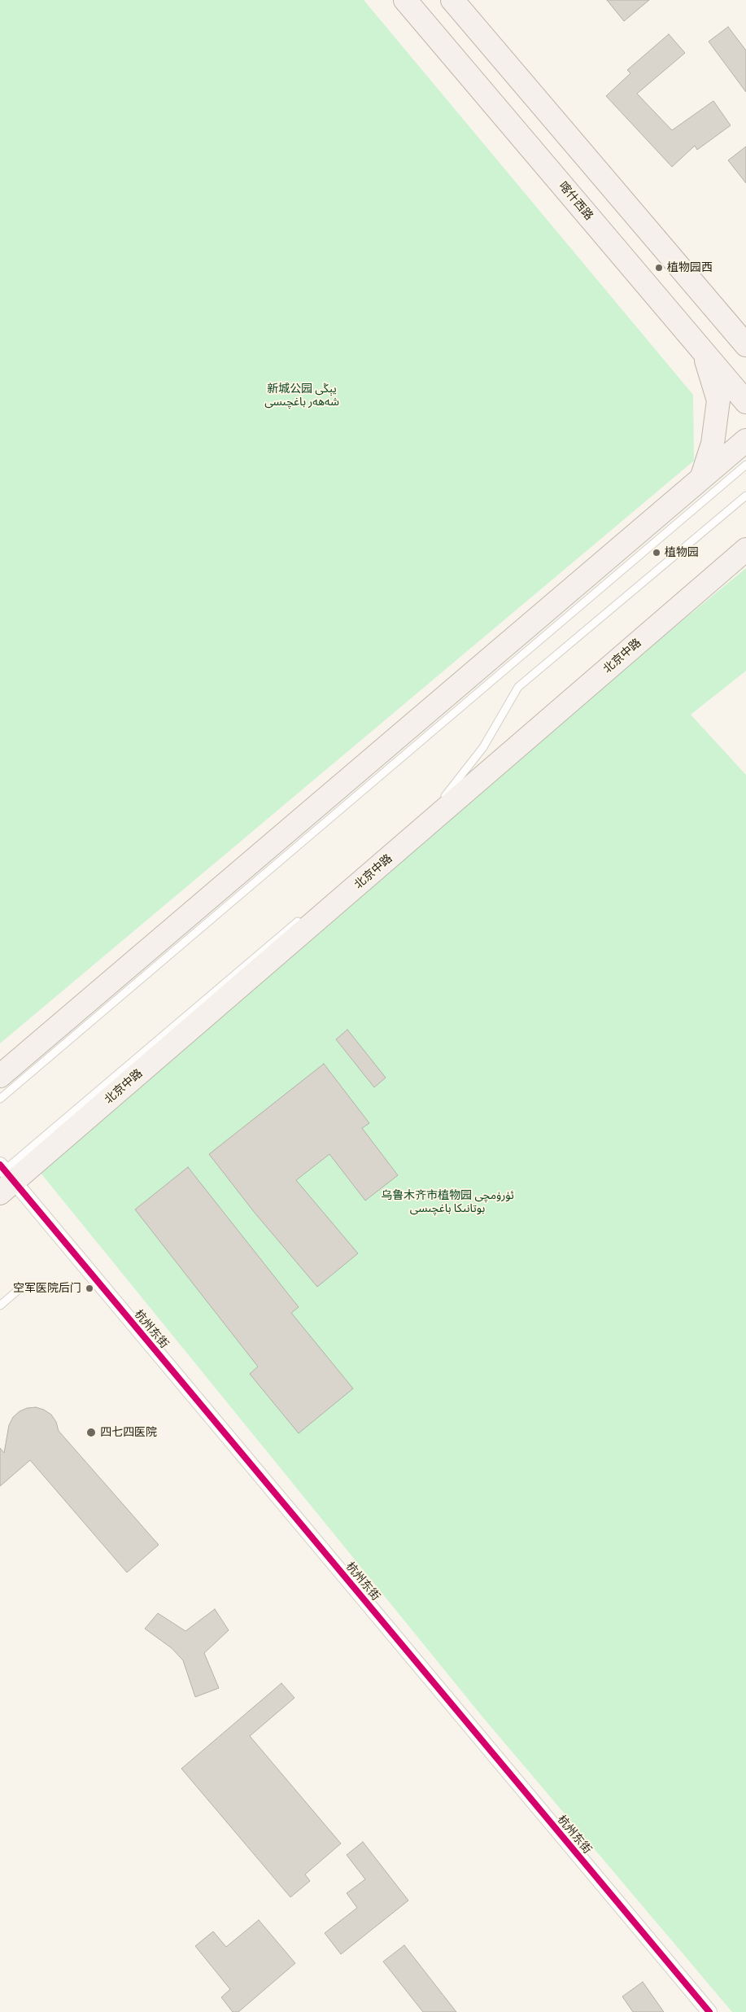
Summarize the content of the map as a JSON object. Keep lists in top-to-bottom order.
{
  "streets": {
    "main road": ["喀什西路", "北京中路"],
    "street": ["杭州东街"]
  },
  "crossings": [
    ["北京中路", "杭州东街"]
  ],
  "parks": ["新城公园 يېڭى شەھەر باغچىسى", "乌鲁木齐市植物园 ئۈرۈمچى بوتانىكا باغچىسى"],
  "places": [
    "植物园西",
    "植物园",
    "空军医院后门",
    "四七四医院"
  ]
}
